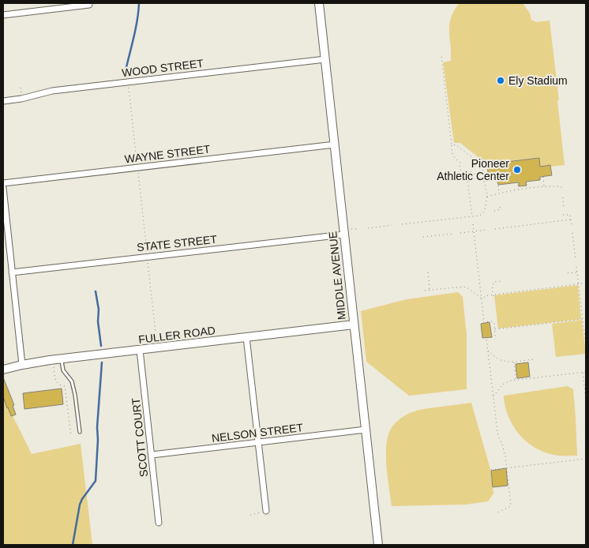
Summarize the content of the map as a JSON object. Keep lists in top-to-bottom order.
{
  "streets": {
    "street": [
      "WOOD STREET",
      "WAYNE STREET",
      "STATE STREET",
      "MIDDLE AVENUE",
      "FULLER ROAD",
      "NELSON STREET",
      "SCOTT COURT"
    ]
  },
  "crossings": [
    ["WOOD STREET", "MIDDLE AVENUE"],
    ["WAYNE STREET", "MIDDLE AVENUE"],
    ["STATE STREET", "MIDDLE AVENUE"],
    ["MIDDLE AVENUE", "FULLER ROAD"],
    ["MIDDLE AVENUE", "NELSON STREET"],
    ["FULLER ROAD", "SCOTT COURT"],
    ["NELSON STREET", "SCOTT COURT"]
  ],
  "places": ["Ely Stadium", "Pioneer Athletic Center"]
}
